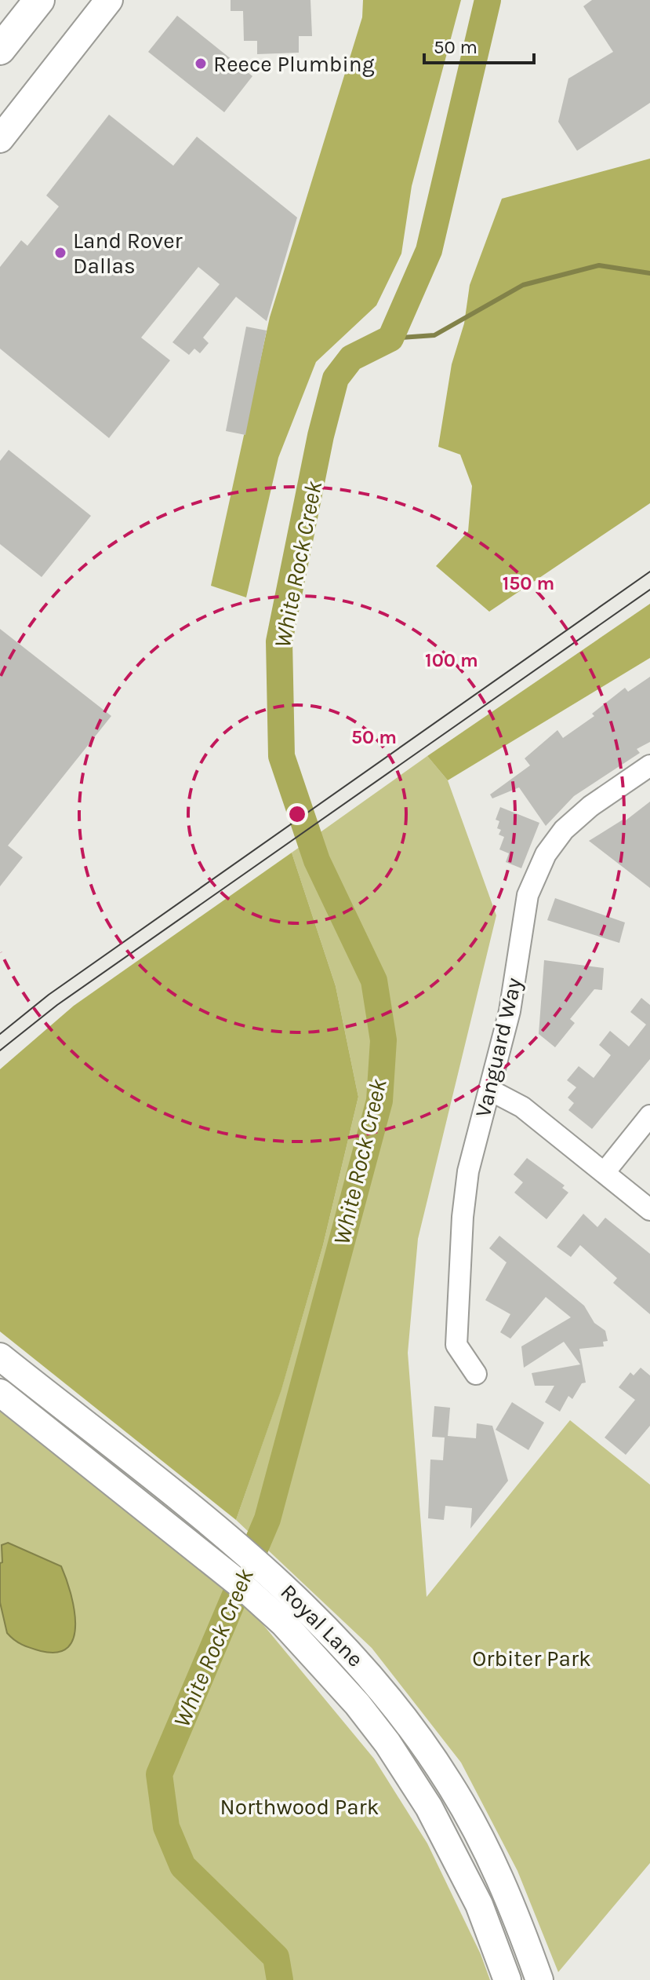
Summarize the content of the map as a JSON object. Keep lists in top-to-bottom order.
{
  "streets": {
    "main road": ["Royal Lane"],
    "street": ["Vanguard Way"]
  },
  "water": ["White Rock Creek"],
  "parks": ["Orbiter Park", "Northwood Park"],
  "places": ["Reece Plumbing", "Land Rover Dallas"],
  "scale_bar": "50 m",
  "rings": ["150 m", "100 m", "50 m"]
}
